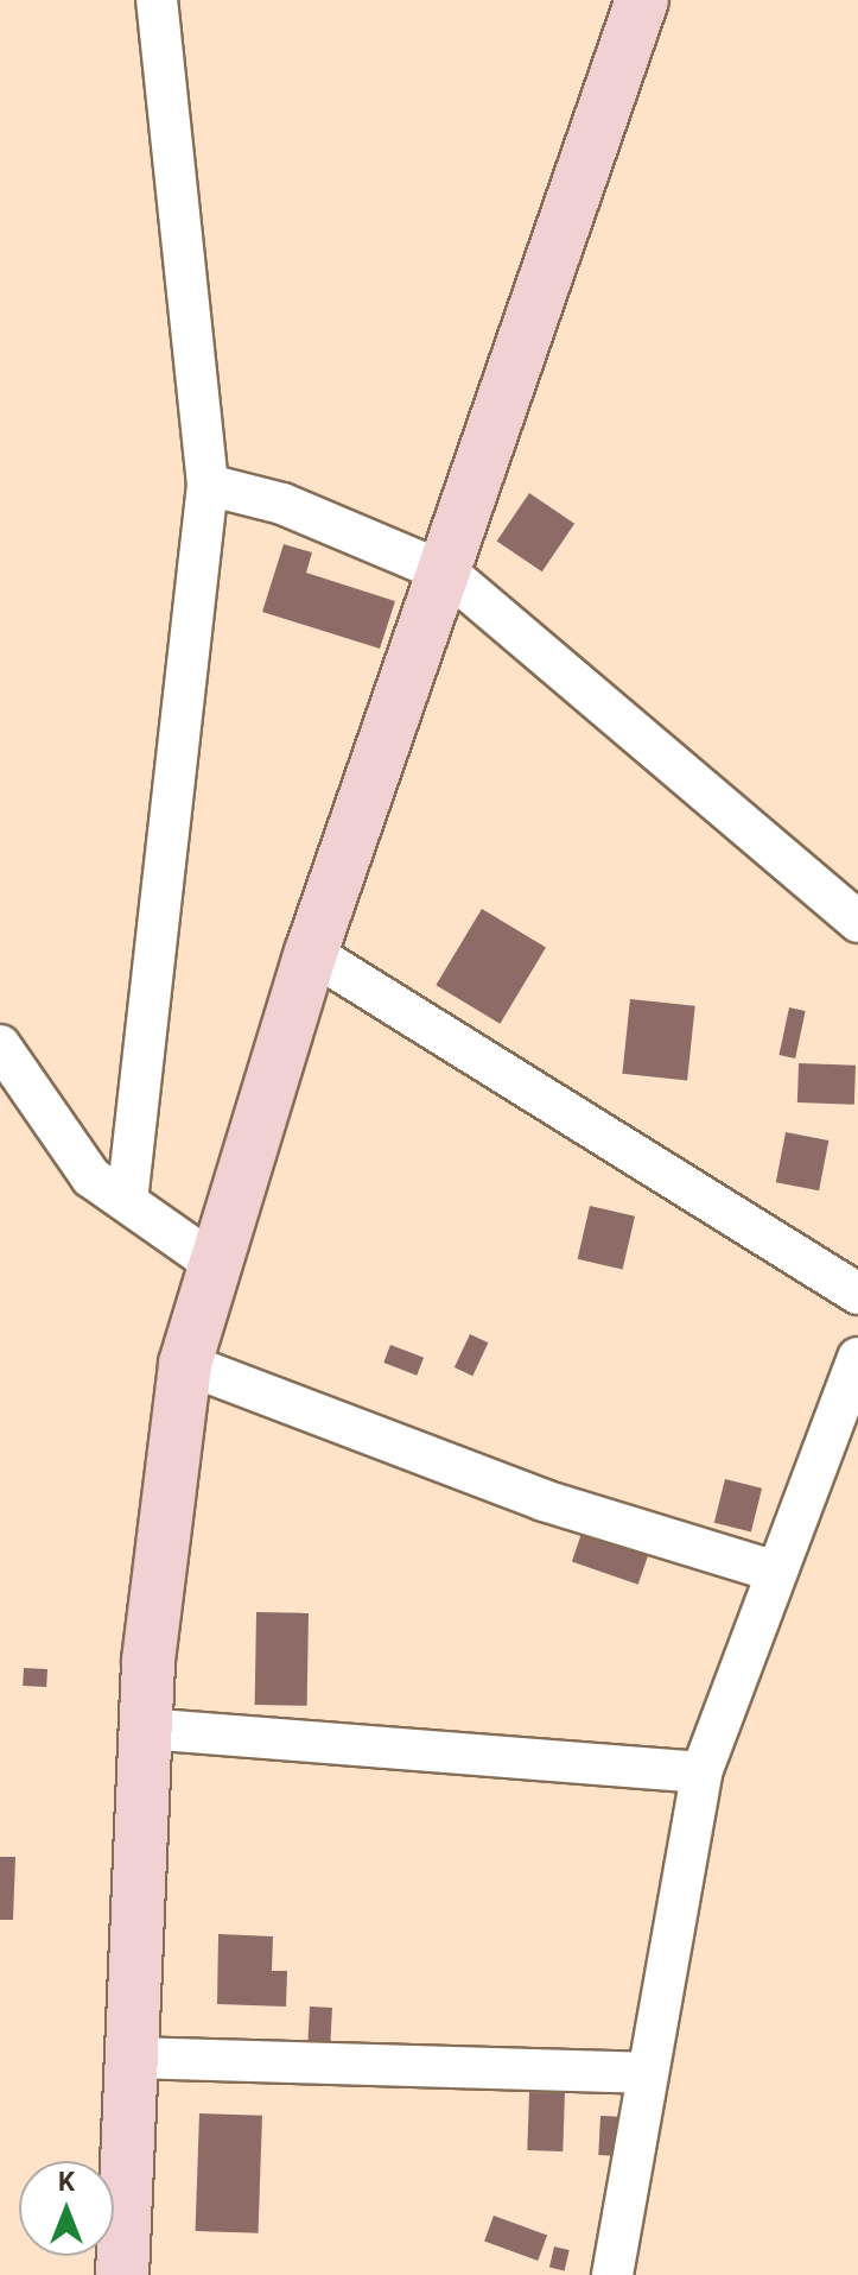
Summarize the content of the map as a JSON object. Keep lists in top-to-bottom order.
{
  "north": "top"
}
